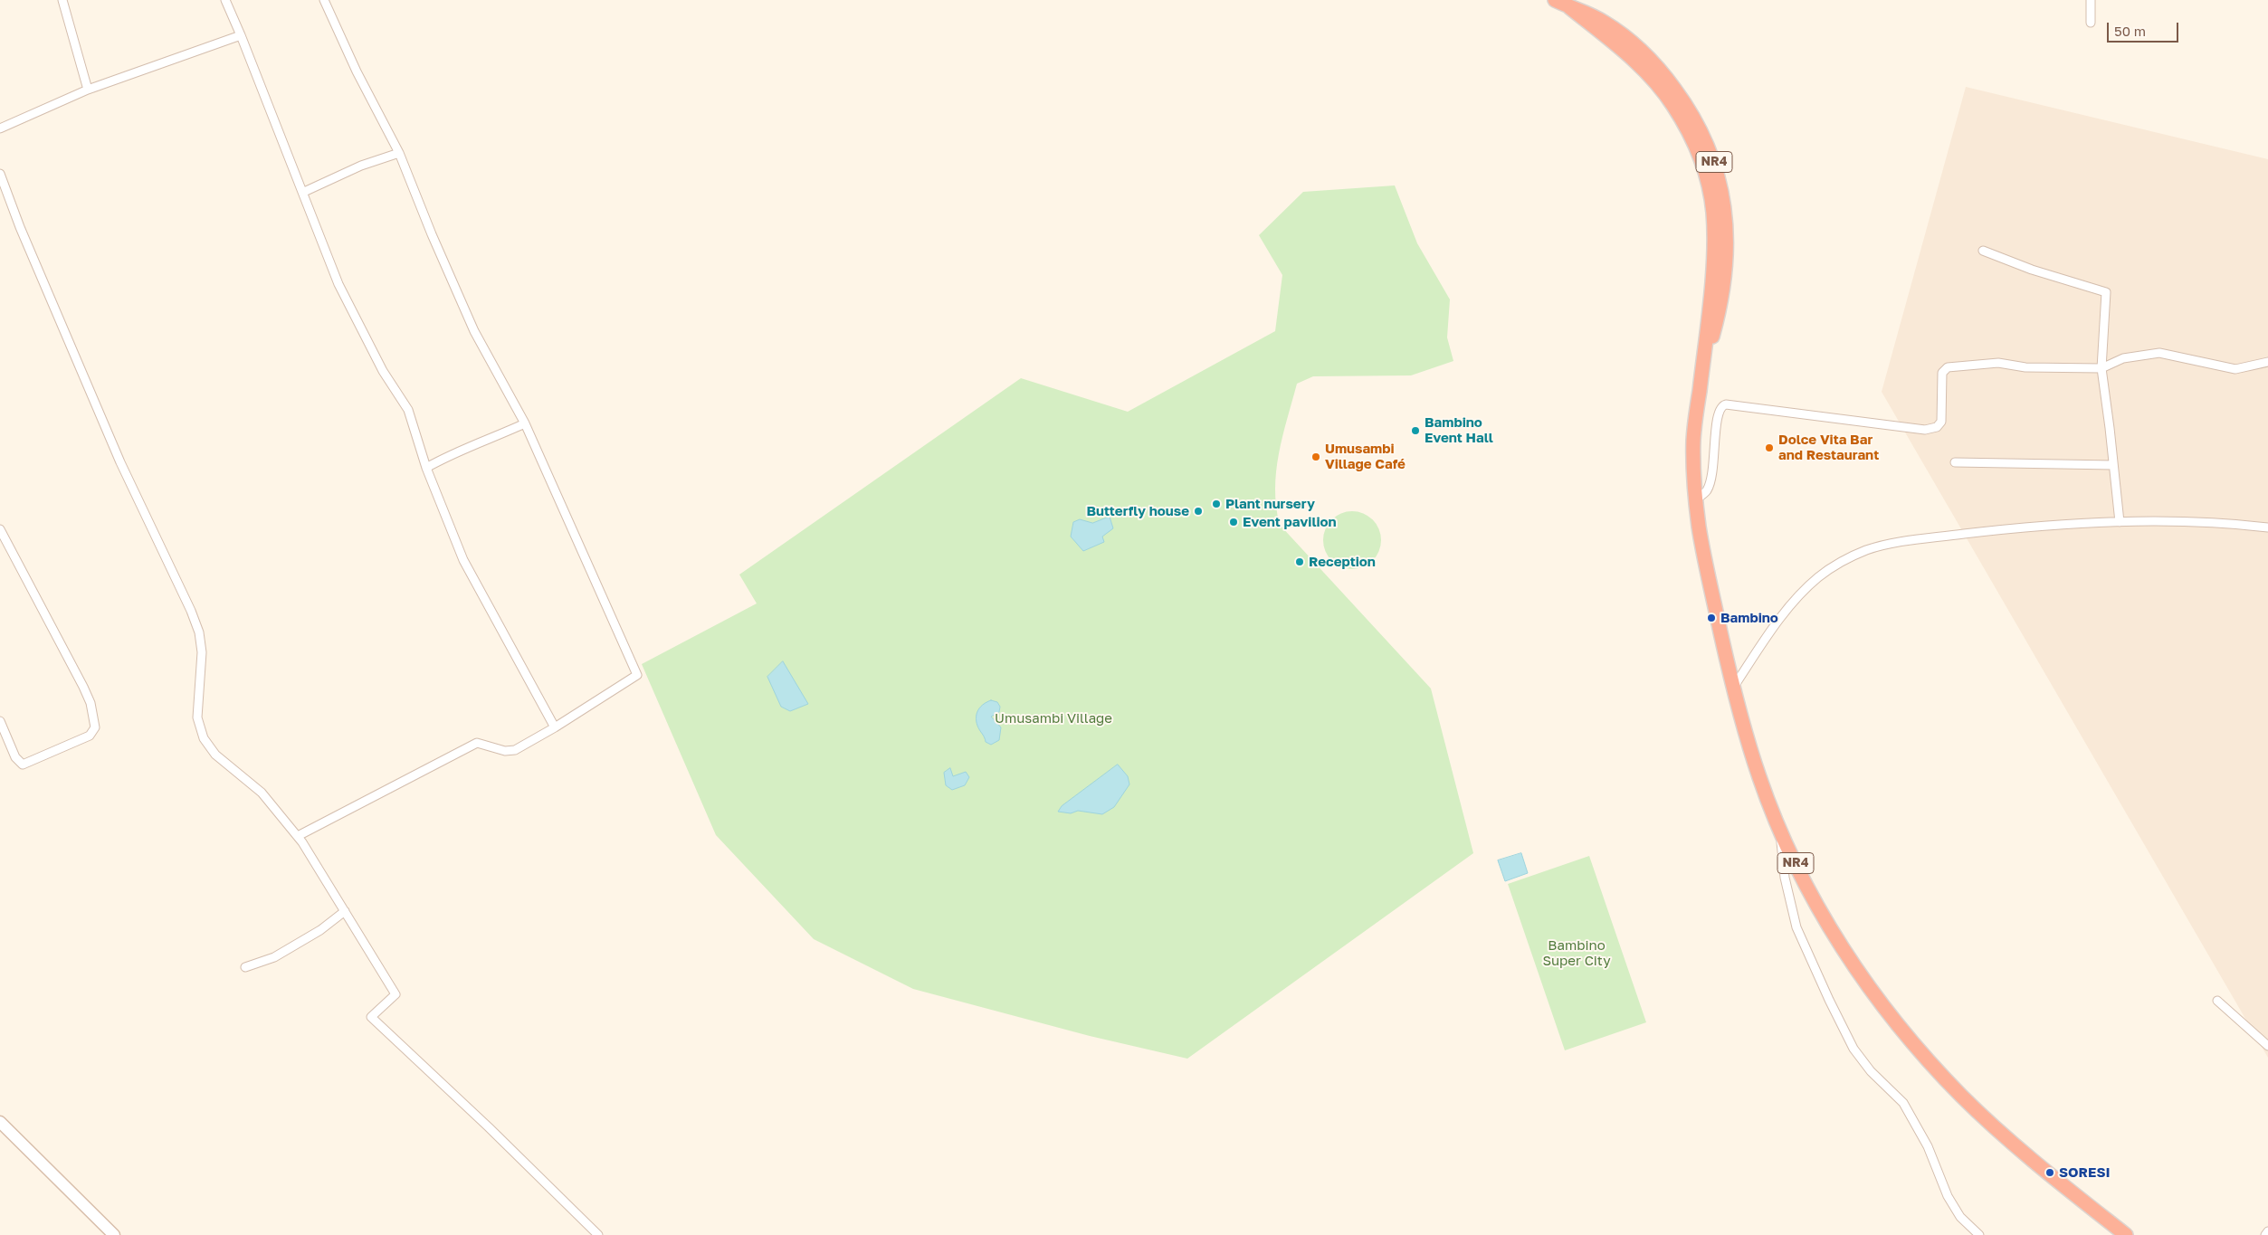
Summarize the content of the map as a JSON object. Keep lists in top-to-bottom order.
{
  "streets": {
    "highway": ["NR4"]
  },
  "parks": ["Umusambi Village", "Bambino Super City"],
  "places": [
    "Bambino Event Hall",
    "Dolce Vita Bar and Restaurant",
    "Umusambi Village Café",
    "Plant nursery",
    "Butterfly house",
    "Event pavilion",
    "Reception",
    "Bambino",
    "SORESI"
  ],
  "scale_bar": "50 m"
}
